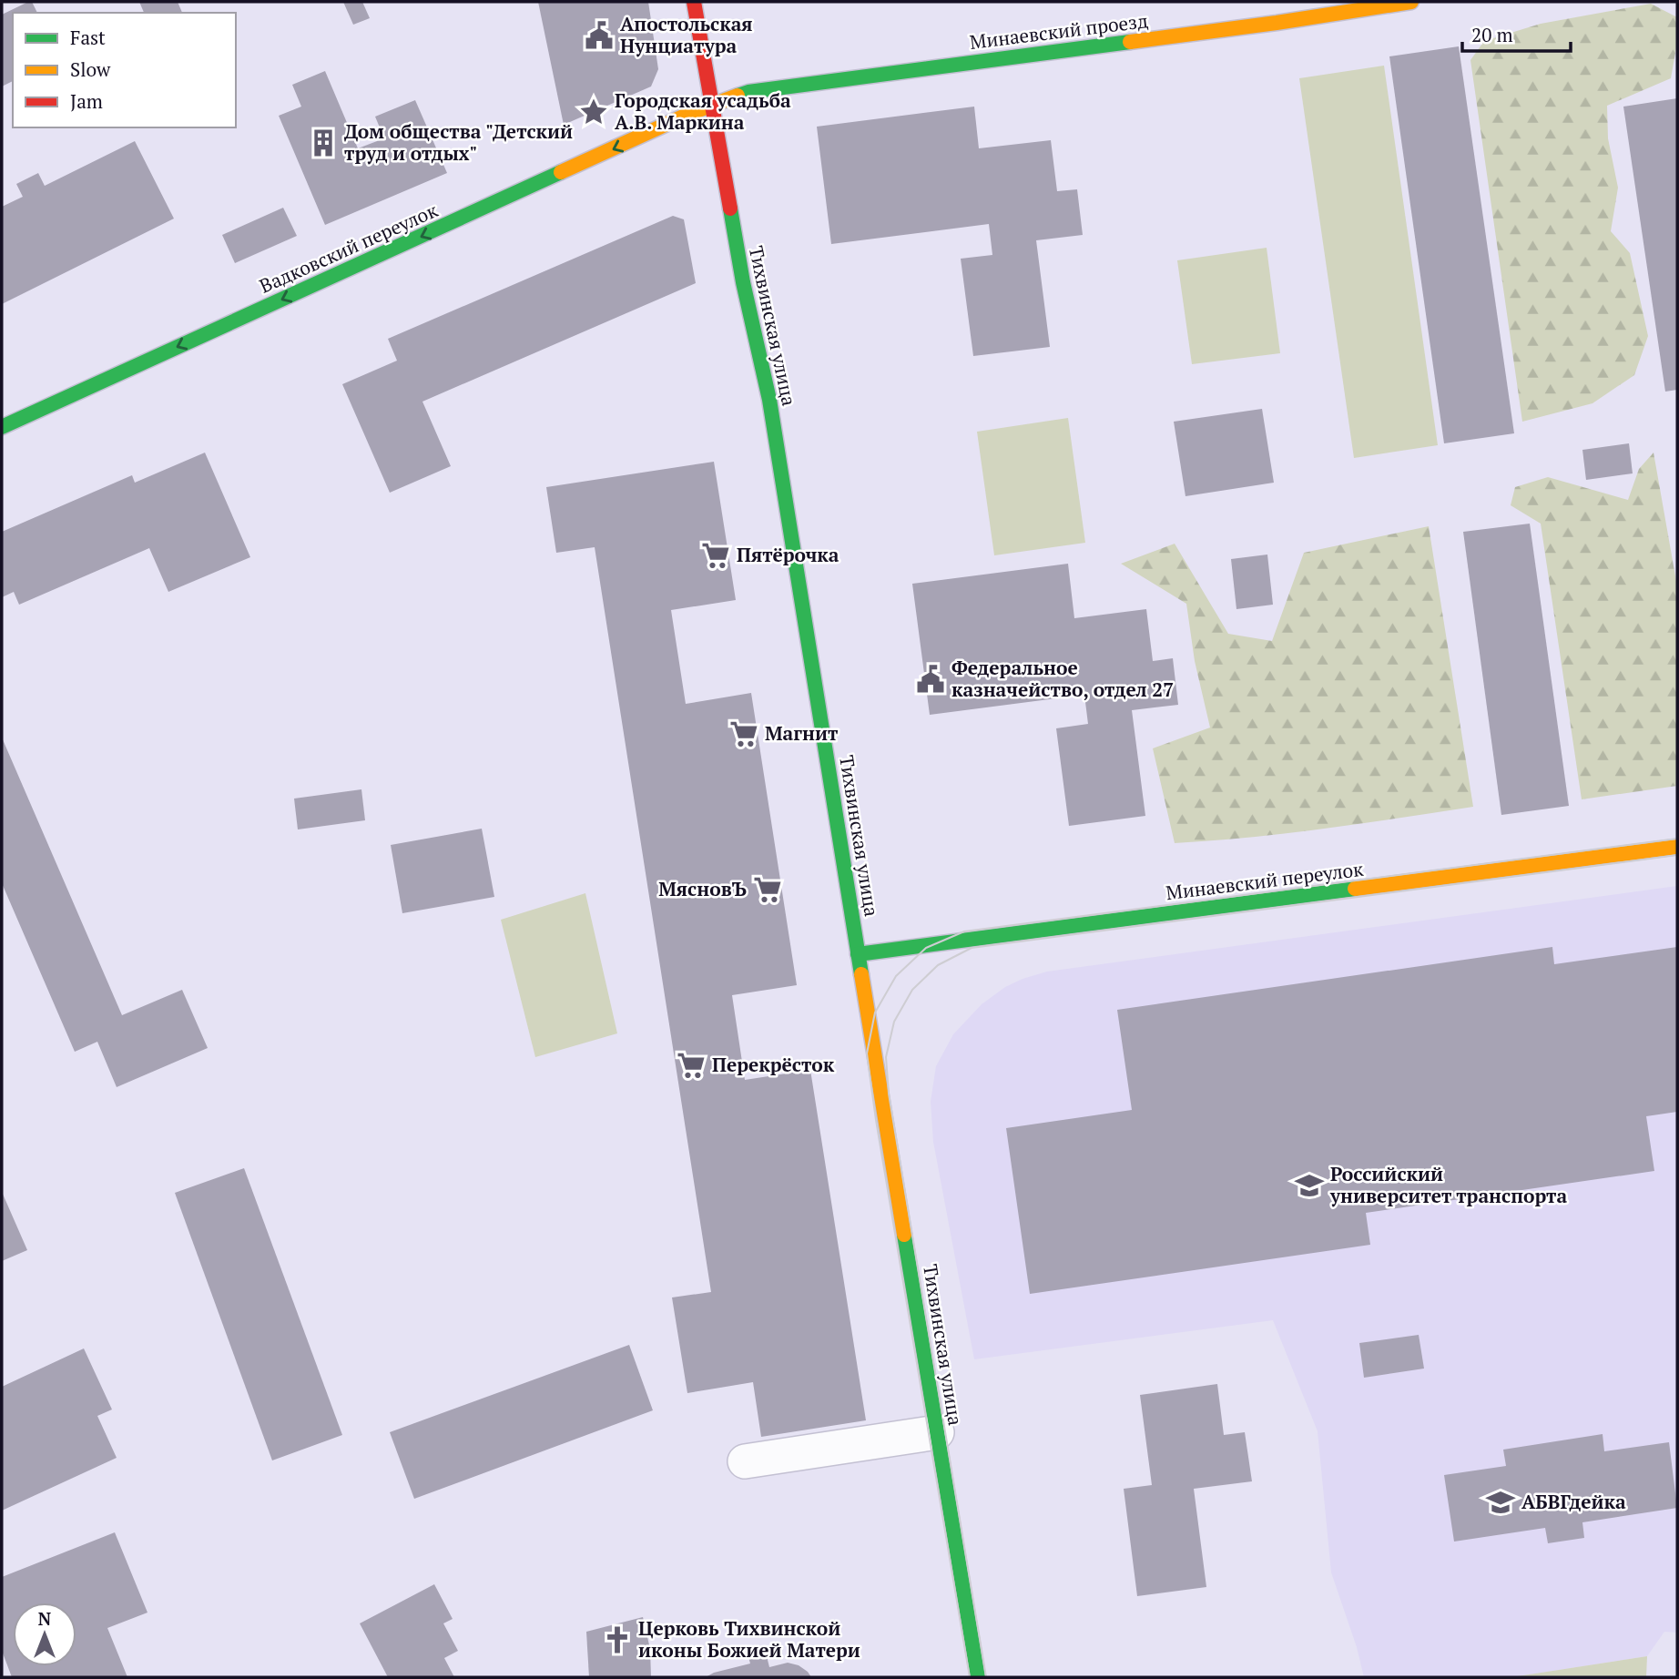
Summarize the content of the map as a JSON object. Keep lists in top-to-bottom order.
{
  "streets": {
    "street": [
      "Минаевский проезд",
      "Вадковский переулок",
      "Тихвинская улица",
      "Минаевский переулок"
    ]
  },
  "crossings": [
    ["Минаевский проезд", "Вадковский переулок"],
    ["Минаевский проезд", "Тихвинская улица"],
    ["Вадковский переулок", "Тихвинская улица"],
    ["Тихвинская улица", "Минаевский переулок"]
  ],
  "one_way": ["Вадковский переулок"],
  "places": {
    "public building": ["Апостольская Нунциатура", "Федеральное казначейство, отдел 27"],
    "place": ["Городская усадьба А.В. Маркина"],
    "building": ["Дом общества \"Детский труд и отдых\""],
    "supermarket": [
      "Пятёрочка",
      "Магнит",
      "МясновЪ",
      "Перекрёсток"
    ],
    "school or university": ["Российский университет транспорта", "АБВГдейка"],
    "church": ["Церковь Тихвинской иконы Божией Матери"]
  },
  "legend": ["Fast", "Slow", "Jam"],
  "scale_bar": "20 m",
  "north": "top"
}
